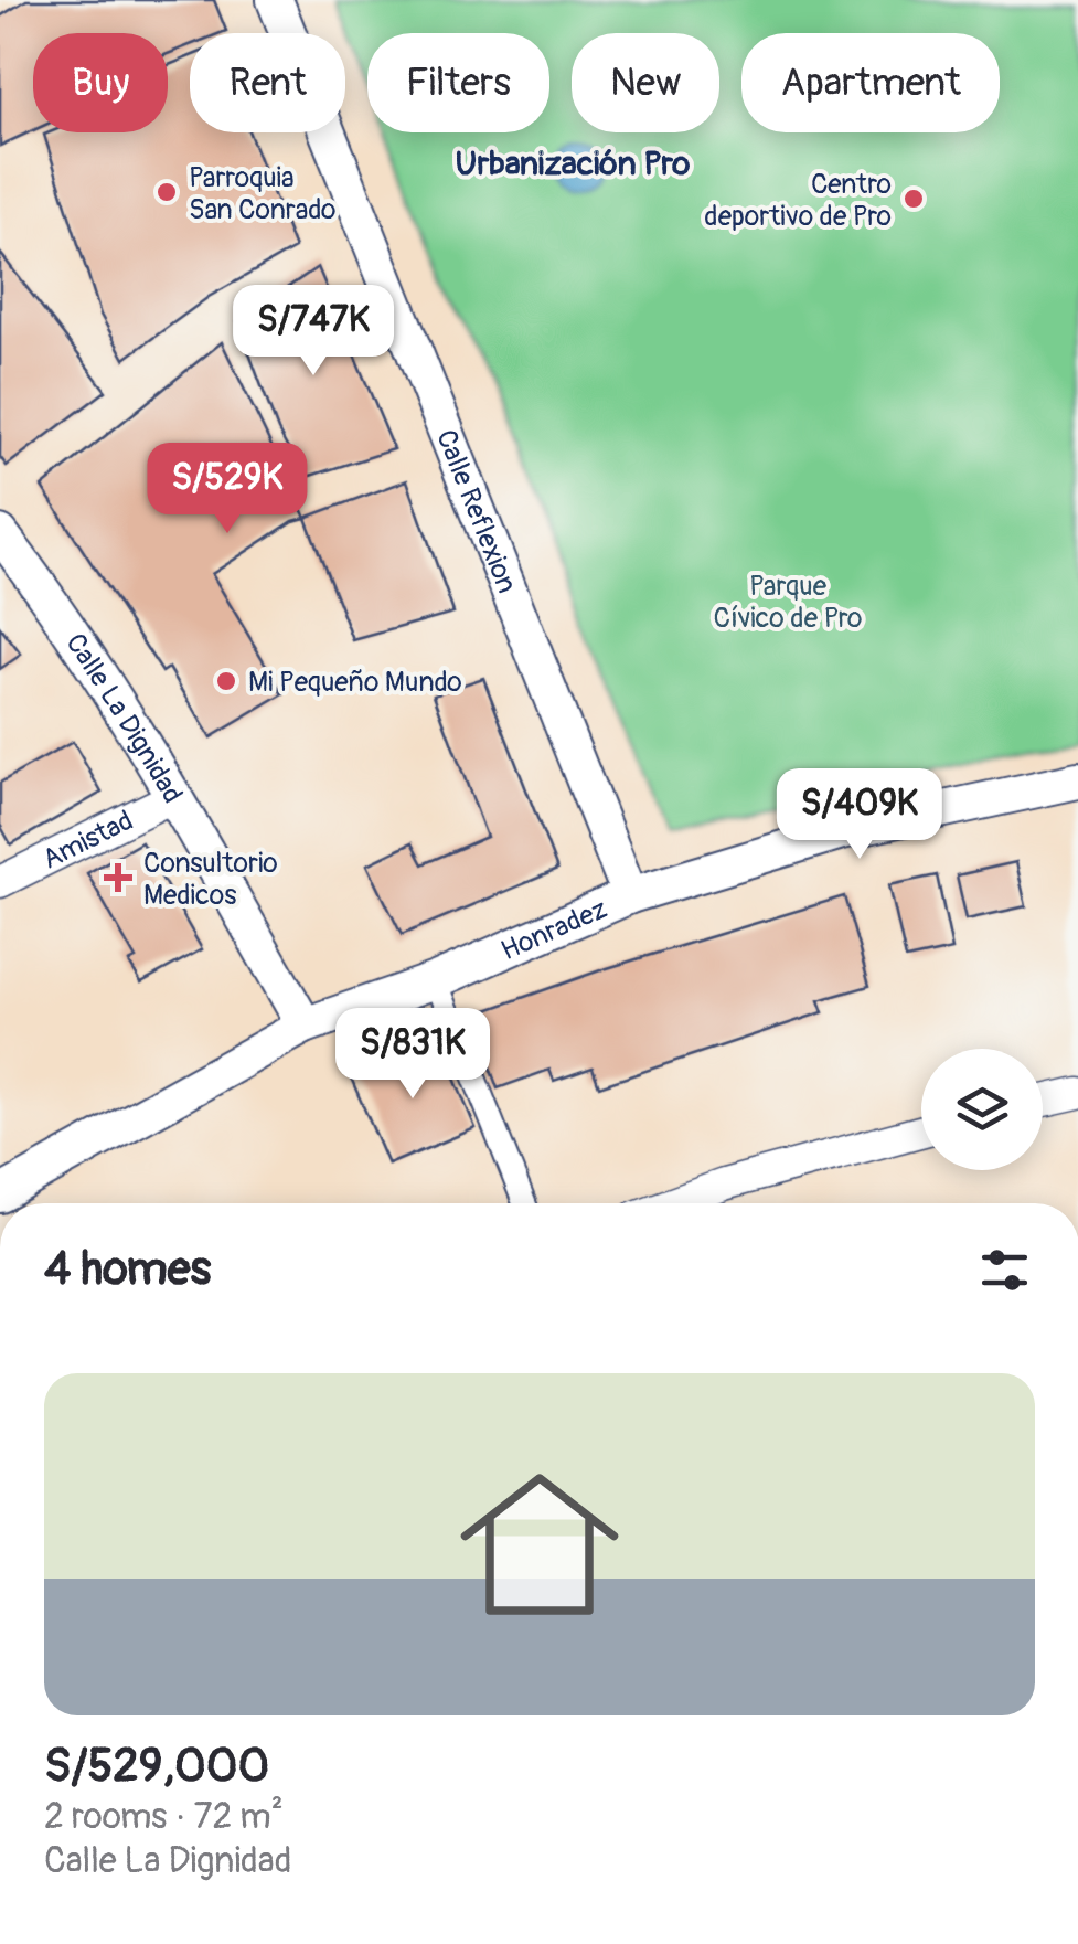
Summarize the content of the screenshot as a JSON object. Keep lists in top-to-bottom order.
{
  "streets": {
    "street": [
      "Calle Reflexion",
      "Calle La Dignidad",
      "Amistad",
      "Honradez"
    ]
  },
  "crossings": [
    ["Calle Reflexion", "Honradez"],
    ["Calle La Dignidad", "Amistad"],
    ["Calle La Dignidad", "Honradez"]
  ],
  "districts": ["Urbanización Pro"],
  "parks": ["Parque Cívico de Pro"],
  "places": {
    "other": ["Parroquia San Conrado", "Centro deportivo de Pro", "Mi Pequeño Mundo"],
    "health": ["Consultorio Medicos"]
  },
  "page": {
    "chip": [
      "Buy",
      "Rent",
      "Filters",
      "New",
      "Apartment"
    ],
    "price": [
      "S/747K",
      "S/529K",
      "S/409K",
      "S/831K"
    ],
    "heading": "4 homes",
    "list": [
      {
        "name": "S/529,000",
        "note": "2 rooms · 72 m² · Calle La Dignidad"
      }
    ]
  }
}
